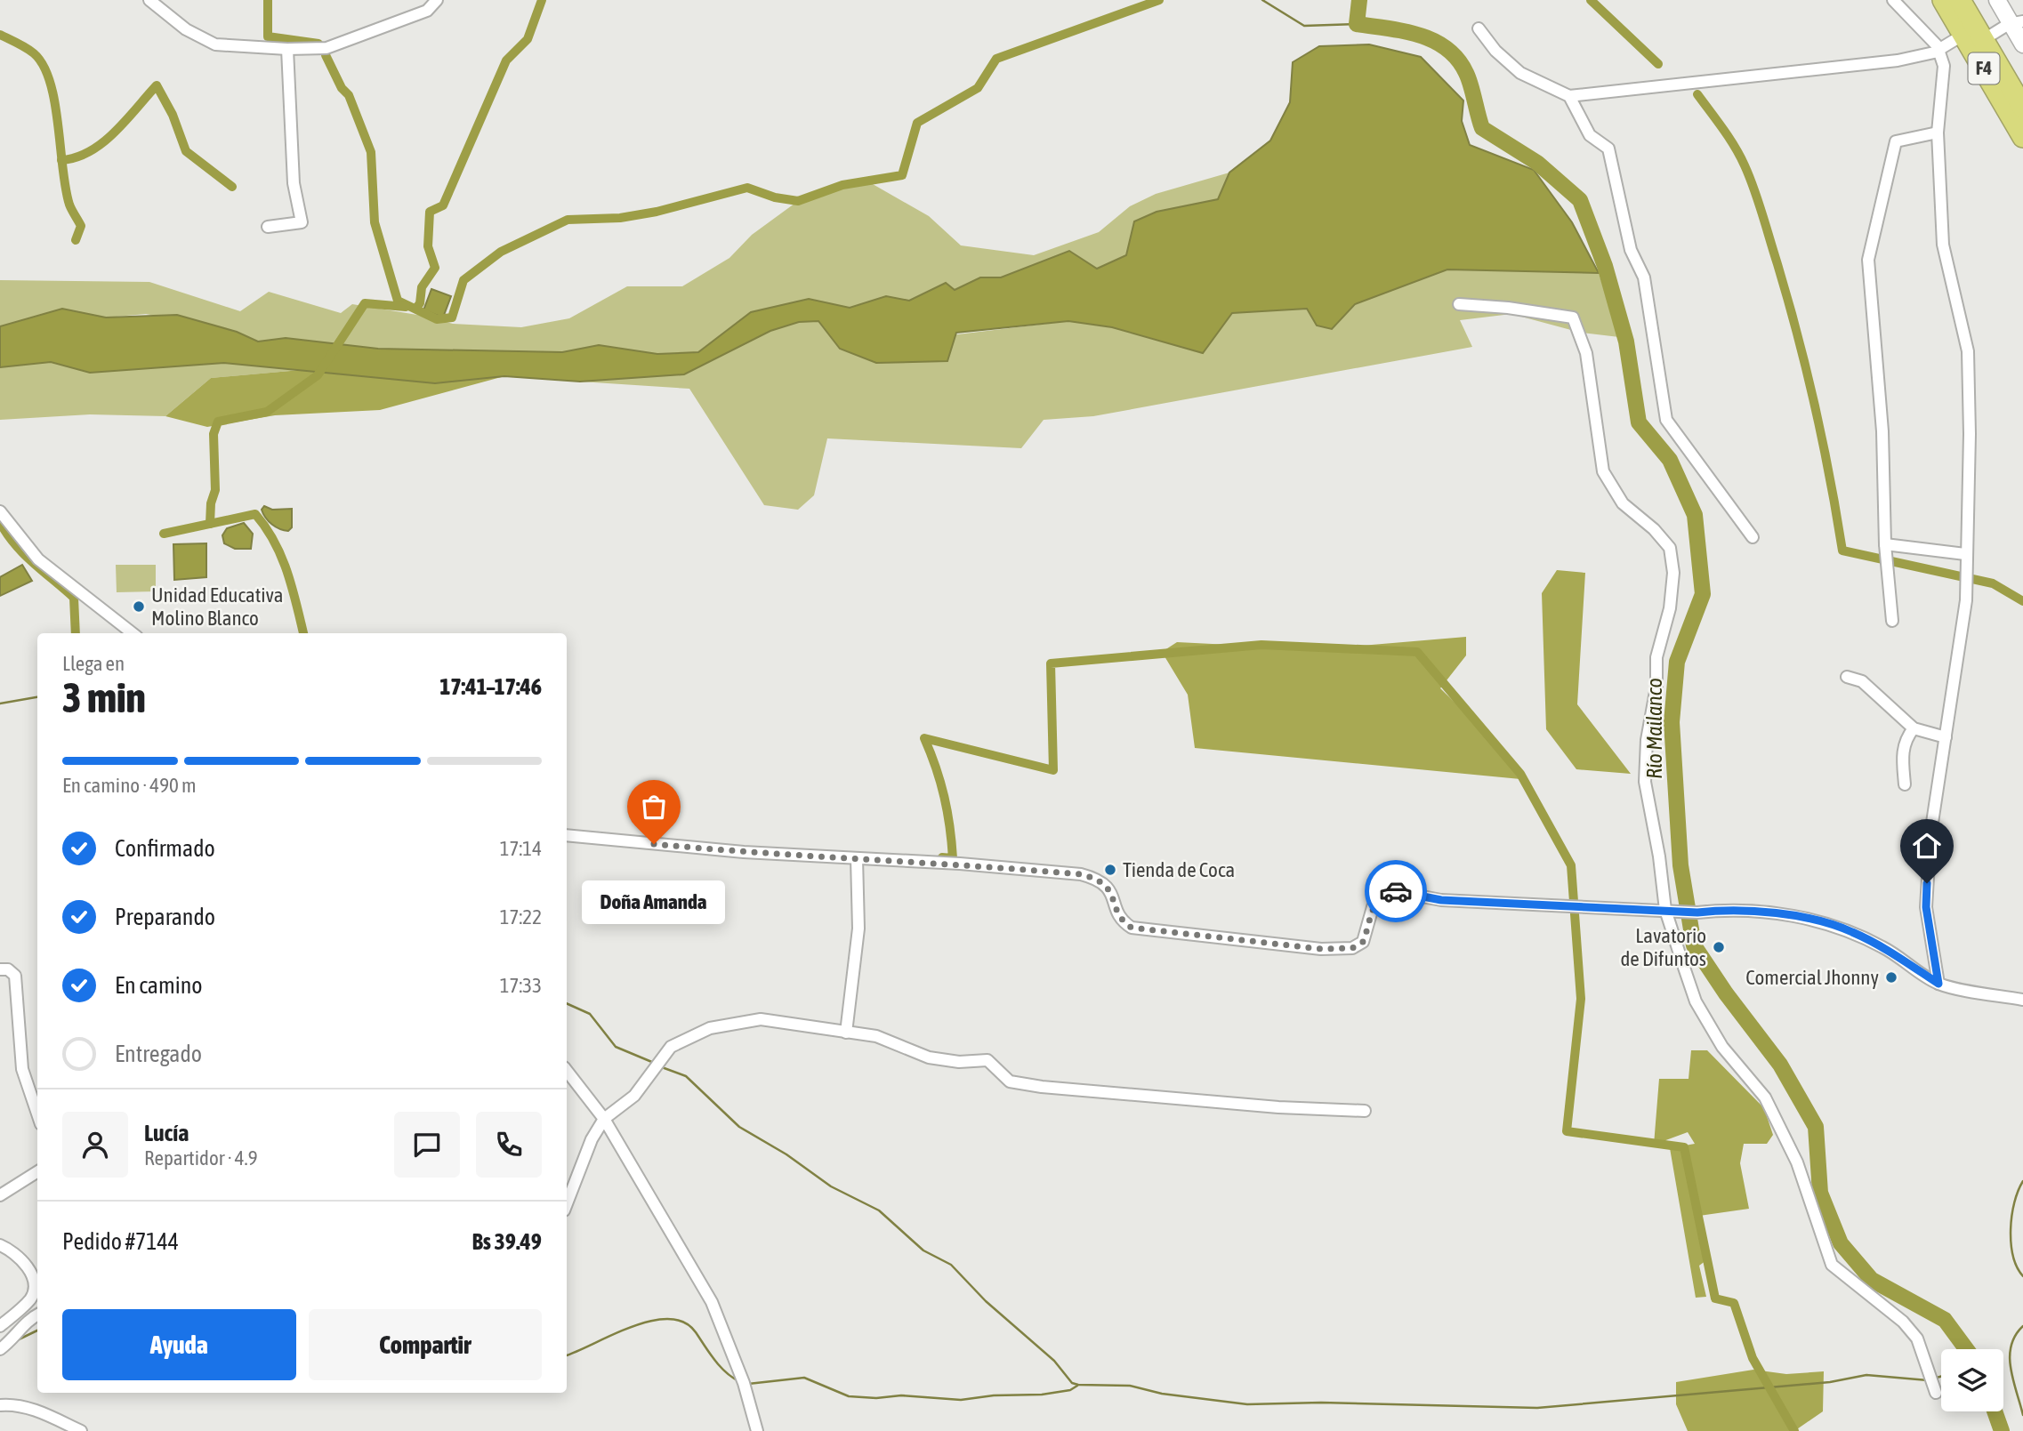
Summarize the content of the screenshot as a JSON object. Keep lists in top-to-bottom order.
{
  "streets": {
    "highway": ["F4"]
  },
  "water": ["Río Mailanco"],
  "places": [
    "Unidad Educativa Molino Blanco",
    "Doña Amanda",
    "Tienda de Coca",
    "Lavatorio de Difuntos",
    "Comercial Jhonny"
  ],
  "page": {
    "heading": ["3 min", "Llega en", "17:41–17:46"],
    "panel": [
      "Lucía",
      "Repartidor · 4.9",
      "Pedido #7144",
      "Bs 39.49"
    ],
    "bar": "En camino · 490 m",
    "list": [
      ["Confirmado", "17:14"],
      ["Preparando", "17:22"],
      ["En camino", "17:33"],
      "Entregado"
    ],
    "bubble": "Doña Amanda",
    "buttons": ["Ayuda", "Compartir"]
  }
}
